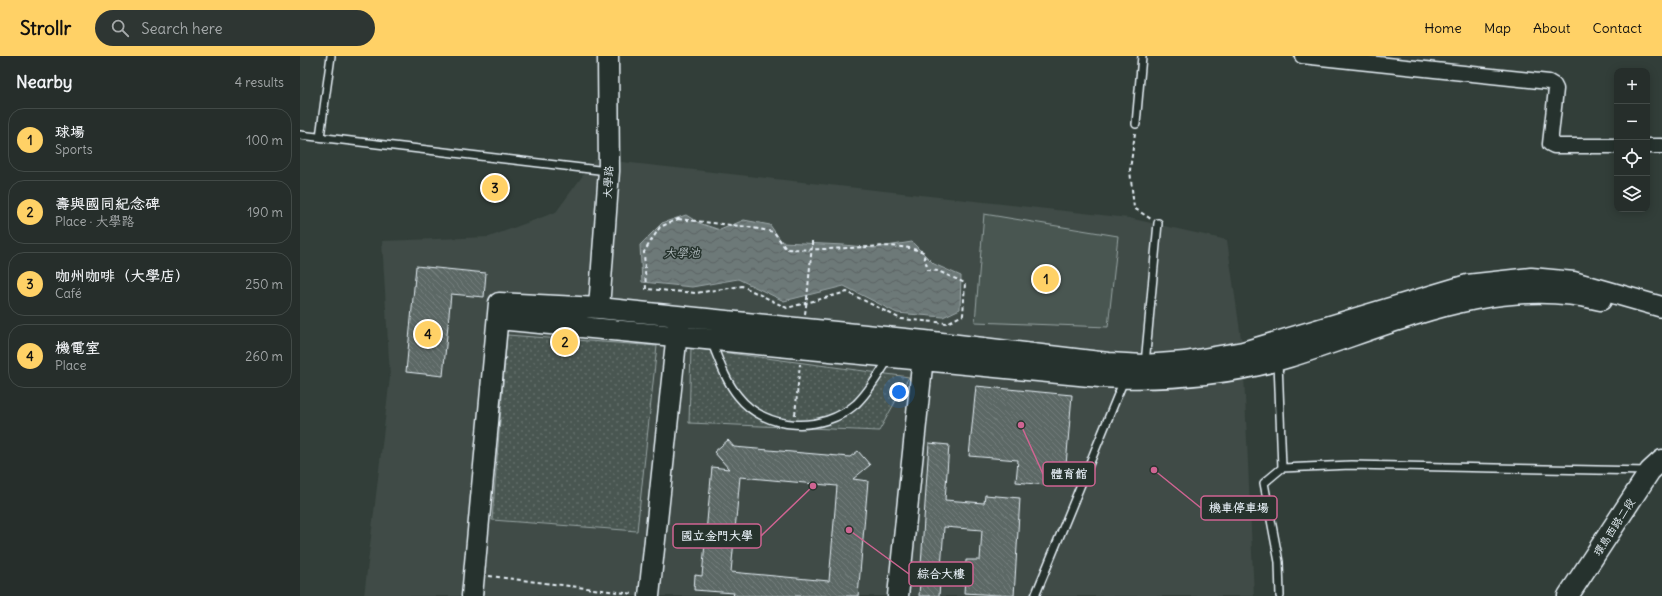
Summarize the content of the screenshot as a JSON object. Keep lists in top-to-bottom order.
{
  "streets": {
    "street": ["大學路", "環島西路二段"]
  },
  "water": ["大學池"],
  "places": [
    "體育館",
    "機車停車場",
    "國立金門大學",
    "綜合大樓"
  ],
  "page": {
    "header": "Strollr",
    "search": "Search here",
    "nav": [
      "Home",
      "Map",
      "About",
      "Contact"
    ],
    "heading": ["Nearby", "4 results"],
    "map_buttons": ["+", "−"],
    "list": [
      {
        "mark": "1",
        "name": "球場",
        "note": "Sports",
        "value": "100 m"
      },
      {
        "mark": "2",
        "name": "壽與國同紀念碑",
        "note": "Place · 大學路",
        "value": "190 m"
      },
      {
        "mark": "3",
        "name": "咖州咖啡（大學店）",
        "note": "Café",
        "value": "250 m"
      },
      {
        "mark": "4",
        "name": "機電室",
        "note": "Place",
        "value": "260 m"
      }
    ],
    "pins": [
      "3",
      "1",
      "4",
      "2"
    ]
  }
}
